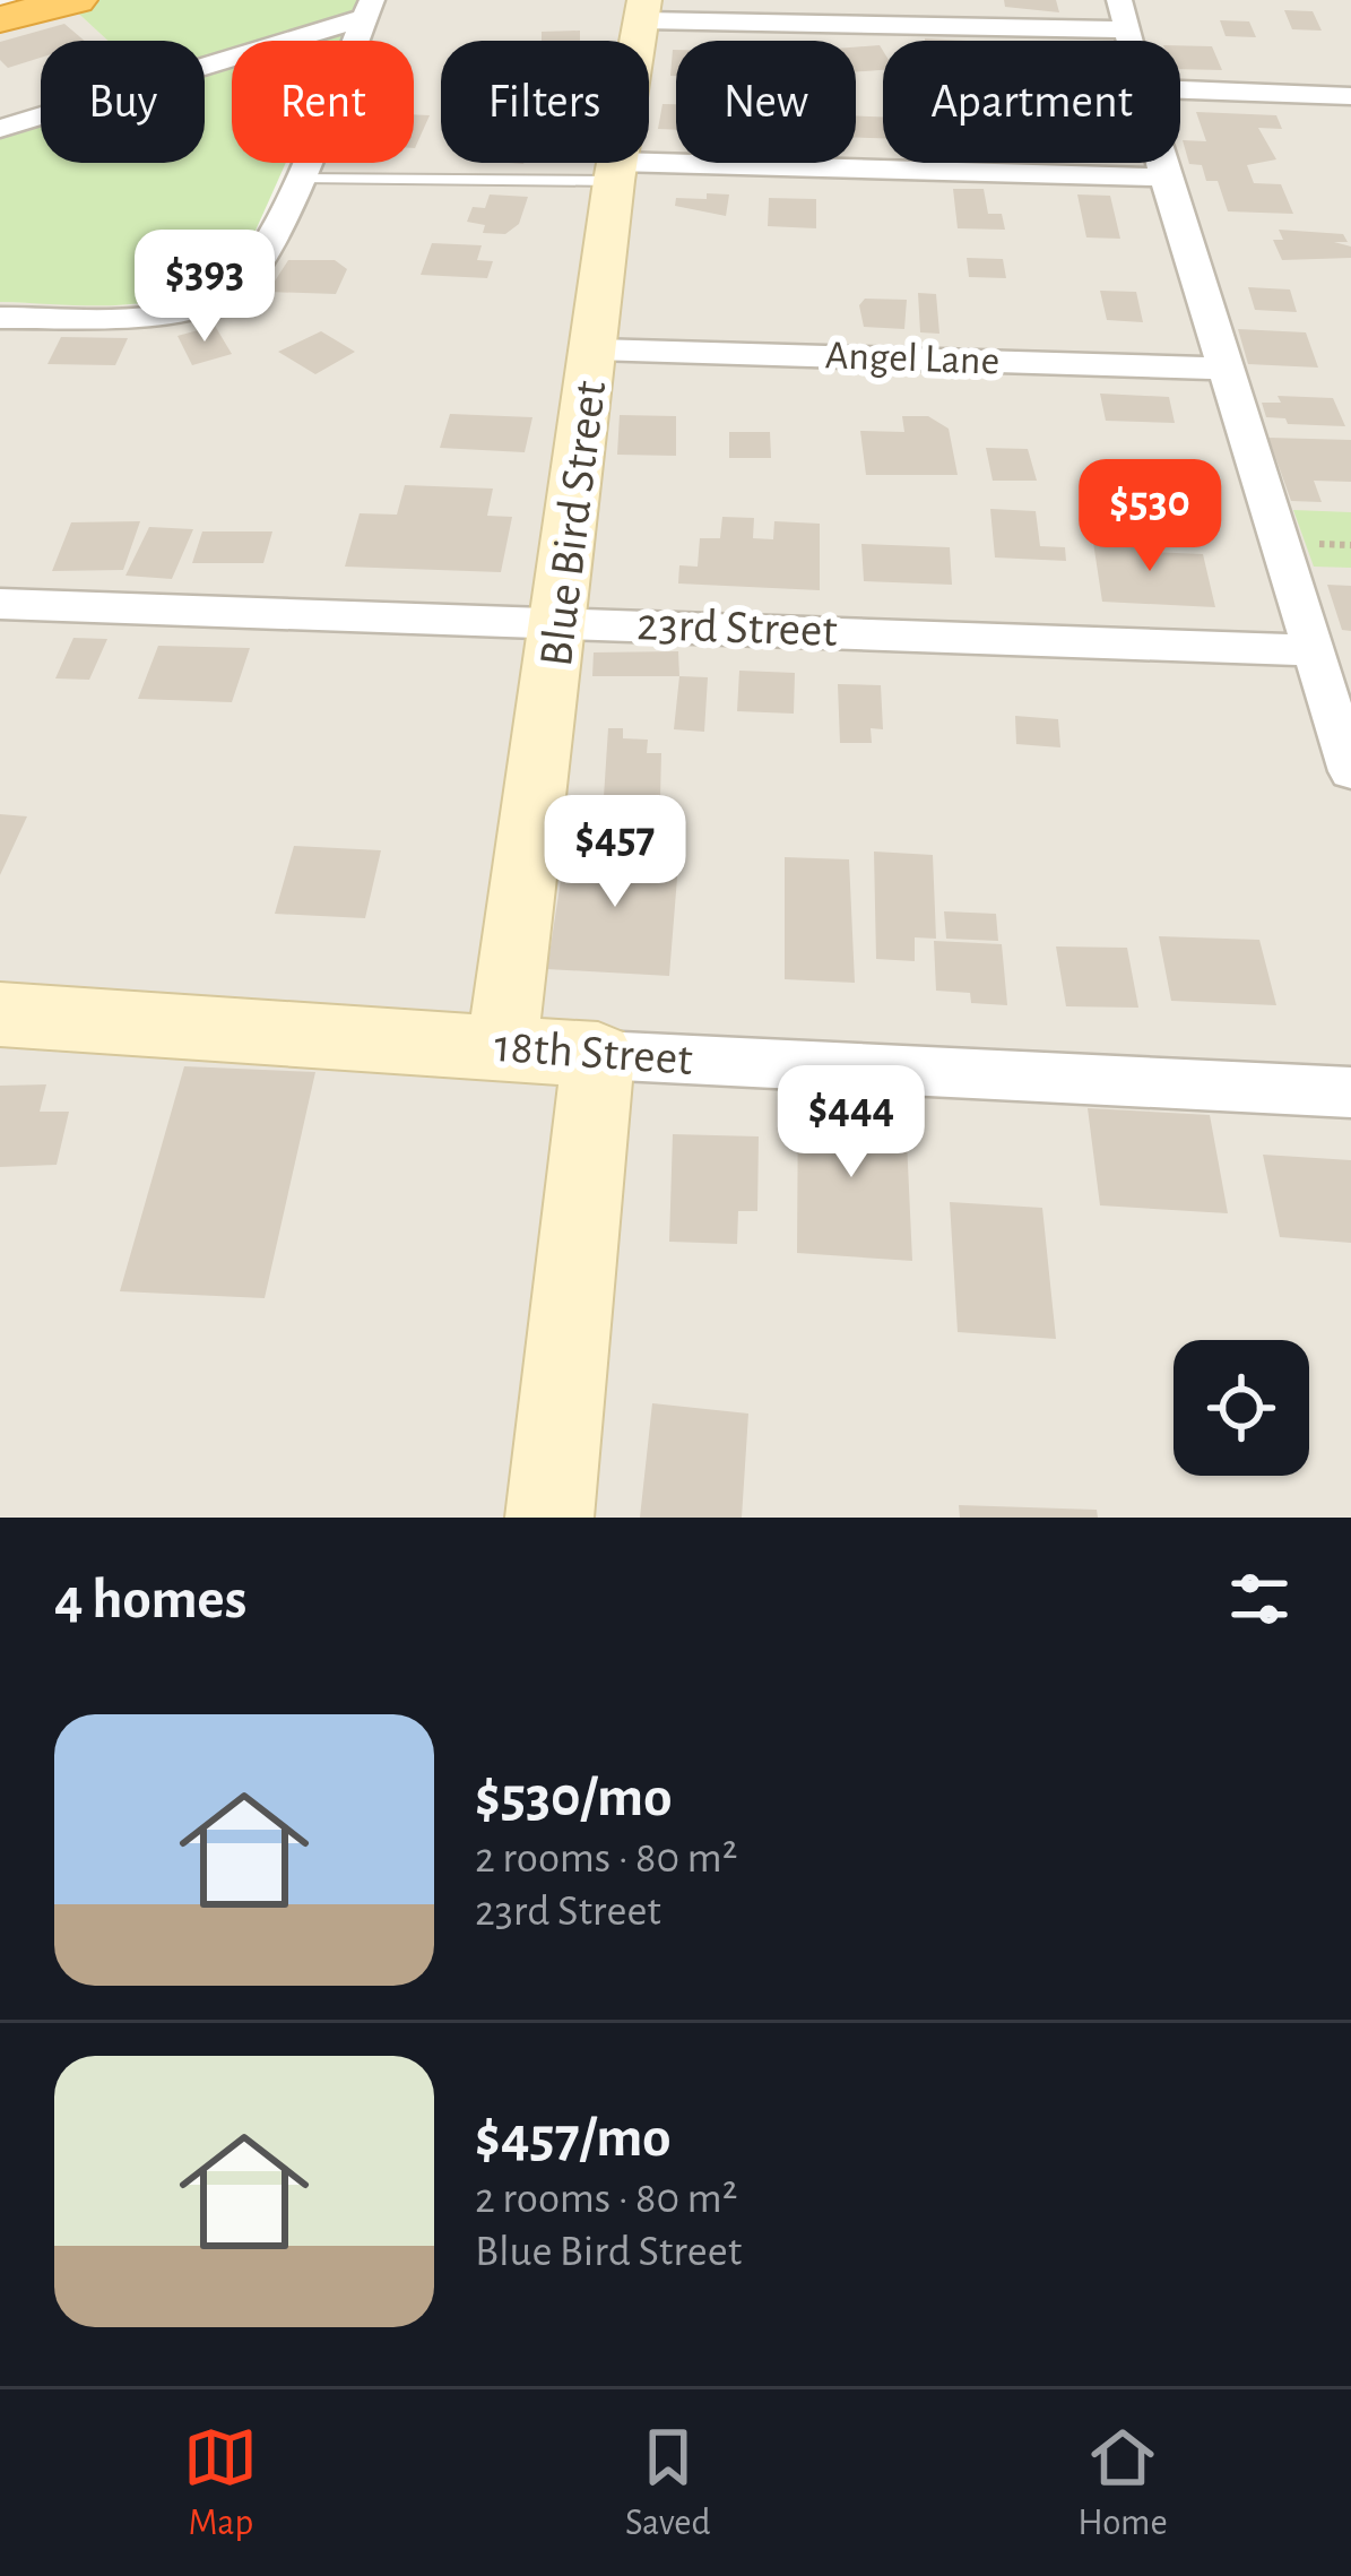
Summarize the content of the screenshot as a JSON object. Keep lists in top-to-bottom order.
{
  "streets": {
    "street": [
      "Angel Lane",
      "Blue Bird Street",
      "23rd Street",
      "18th Street"
    ]
  },
  "crossings": [
    ["Angel Lane", "Blue Bird Street"],
    ["Blue Bird Street", "23rd Street"],
    ["Blue Bird Street", "18th Street"]
  ],
  "page": {
    "chip": [
      "Buy",
      "Rent",
      "Filters",
      "New",
      "Apartment"
    ],
    "price": [
      "$393",
      "$530",
      "$457",
      "$444"
    ],
    "heading": "4 homes",
    "list": [
      {
        "name": "$530/mo",
        "note": "2 rooms · 80 m² · 23rd Street"
      },
      {
        "name": "$457/mo",
        "note": "2 rooms · 80 m² · Blue Bird Street"
      }
    ],
    "tabs": ["Map", "Saved", "Home"]
  }
}
